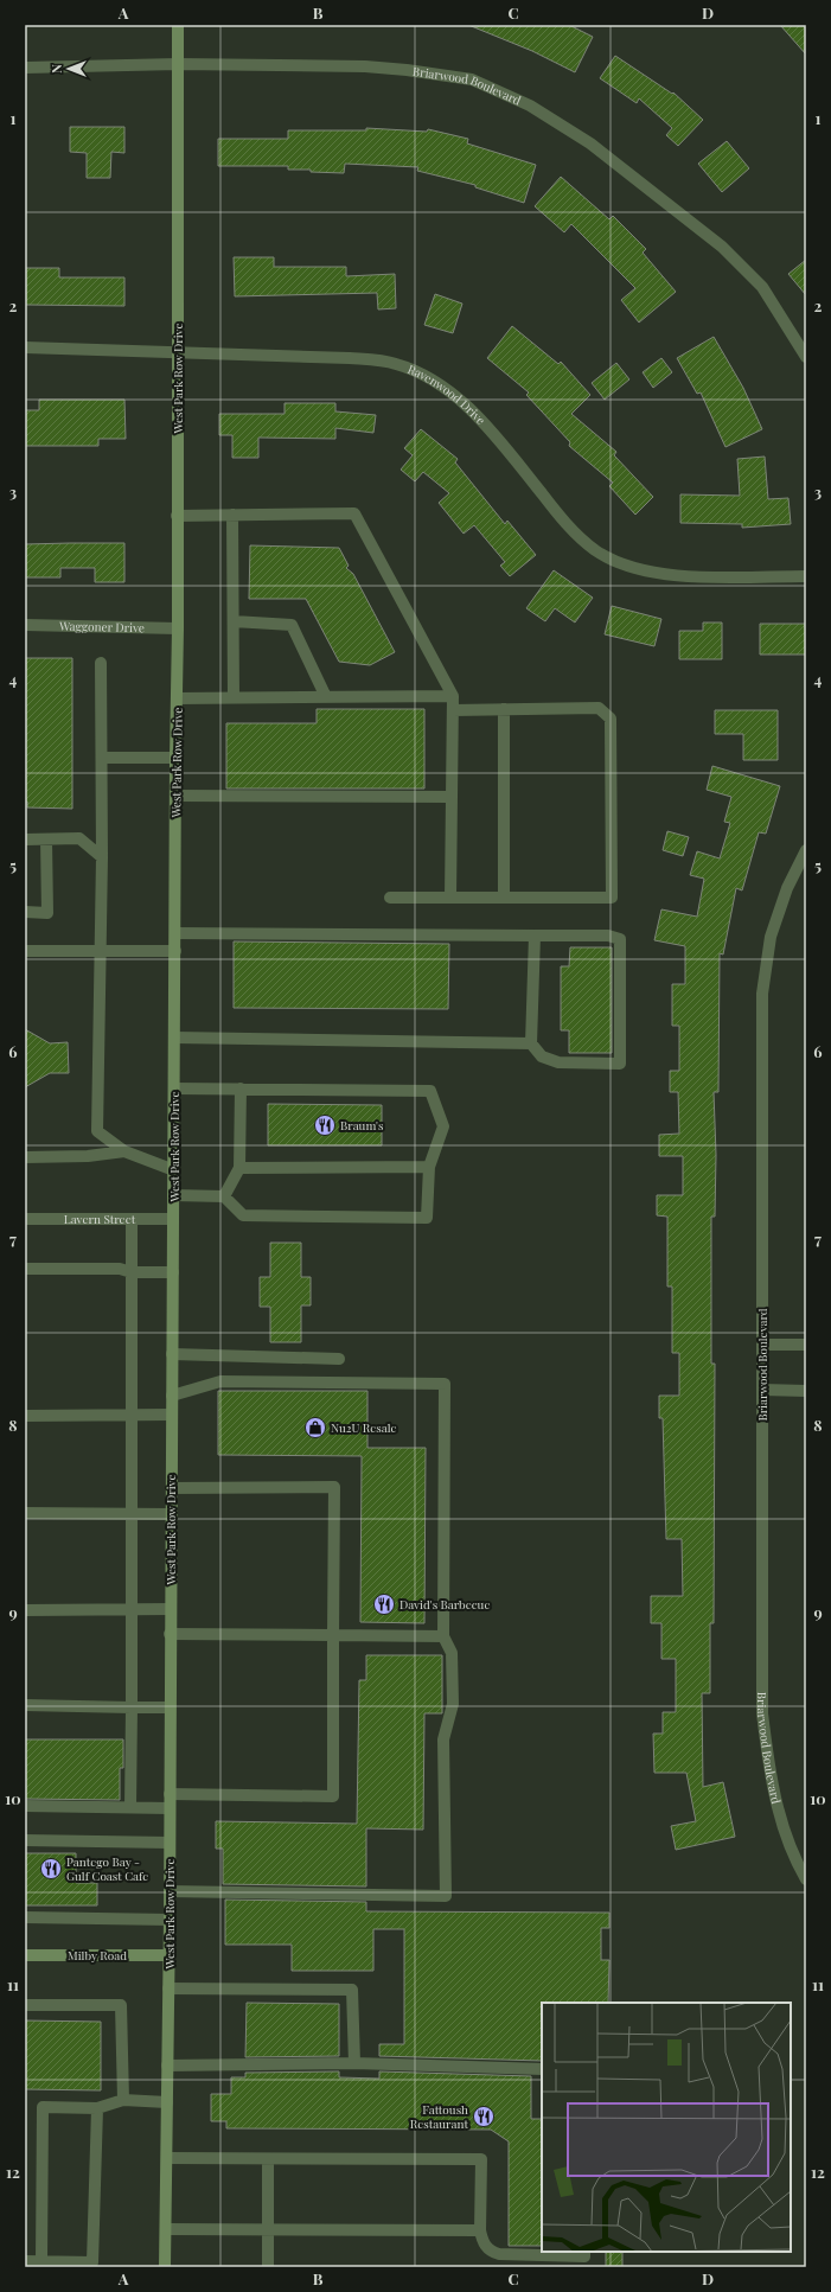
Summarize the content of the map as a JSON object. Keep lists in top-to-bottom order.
{
  "streets": {
    "main road": ["West Park Row Drive", "Milby Road"],
    "street": [
      "Briarwood Boulevard",
      "Ravenwood Drive",
      "Waggoner Drive",
      "Lavern Street"
    ]
  },
  "crossings": [
    ["Briarwood Boulevard", "West Park Row Drive"],
    ["West Park Row Drive", "Ravenwood Drive"],
    ["West Park Row Drive", "Waggoner Drive"],
    ["West Park Row Drive", "Lavern Street"],
    ["West Park Row Drive", "Milby Road"]
  ],
  "places": {
    "restaurant": [
      "Braum's",
      "David's Barbecue",
      "Pantego Bay - Gulf Coast Cafe",
      "Fattoush Restaurant"
    ],
    "shop": ["Nu2U Resale"]
  },
  "north": "left",
  "grid": {
    "columns": [
      "A",
      "B",
      "C",
      "D"
    ],
    "rows": [
      "1",
      "2",
      "3",
      "4",
      "5",
      "6",
      "7",
      "8",
      "9",
      "10",
      "11",
      "12"
    ]
  }
}
